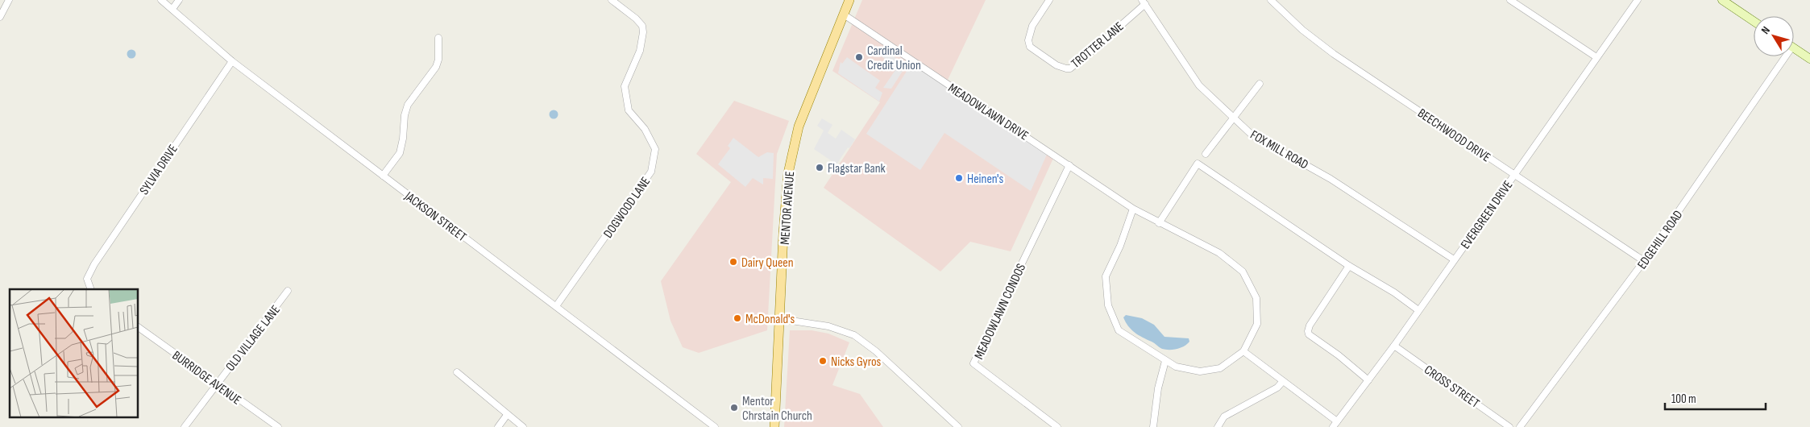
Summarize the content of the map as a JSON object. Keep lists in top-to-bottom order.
{
  "streets": {
    "main road": ["MENTOR AVENUE"],
    "street": [
      "TROTTER LANE",
      "MEADOWLAWN DRIVE",
      "BEECHWOOD DRIVE",
      "FOX MILL ROAD",
      "SYLVIA DRIVE",
      "DOGWOOD LANE",
      "EVERGREEN DRIVE",
      "JACKSON STREET",
      "EDGEHILL ROAD",
      "MEADOWLAWN CONDOS",
      "OLD VILLAGE LANE",
      "BURRIDGE AVENUE",
      "CROSS STREET"
    ]
  },
  "crossings": [
    ["TROTTER LANE", "FOX MILL ROAD"],
    ["MEADOWLAWN DRIVE", "MENTOR AVENUE"],
    ["MEADOWLAWN DRIVE", "MEADOWLAWN CONDOS"],
    ["BEECHWOOD DRIVE", "EVERGREEN DRIVE"],
    ["BEECHWOOD DRIVE", "EDGEHILL ROAD"],
    ["FOX MILL ROAD", "EVERGREEN DRIVE"],
    ["SYLVIA DRIVE", "JACKSON STREET"],
    ["DOGWOOD LANE", "JACKSON STREET"],
    ["EVERGREEN DRIVE", "CROSS STREET"],
    ["OLD VILLAGE LANE", "BURRIDGE AVENUE"]
  ],
  "places": [
    "Cardinal Credit Union",
    "Flagstar Bank",
    "Heinen's",
    "Dairy Queen",
    "McDonald's",
    "Nicks Gyros",
    "Mentor Chrstain Church"
  ],
  "scale_bar": "100 m",
  "north": "top left"
}
